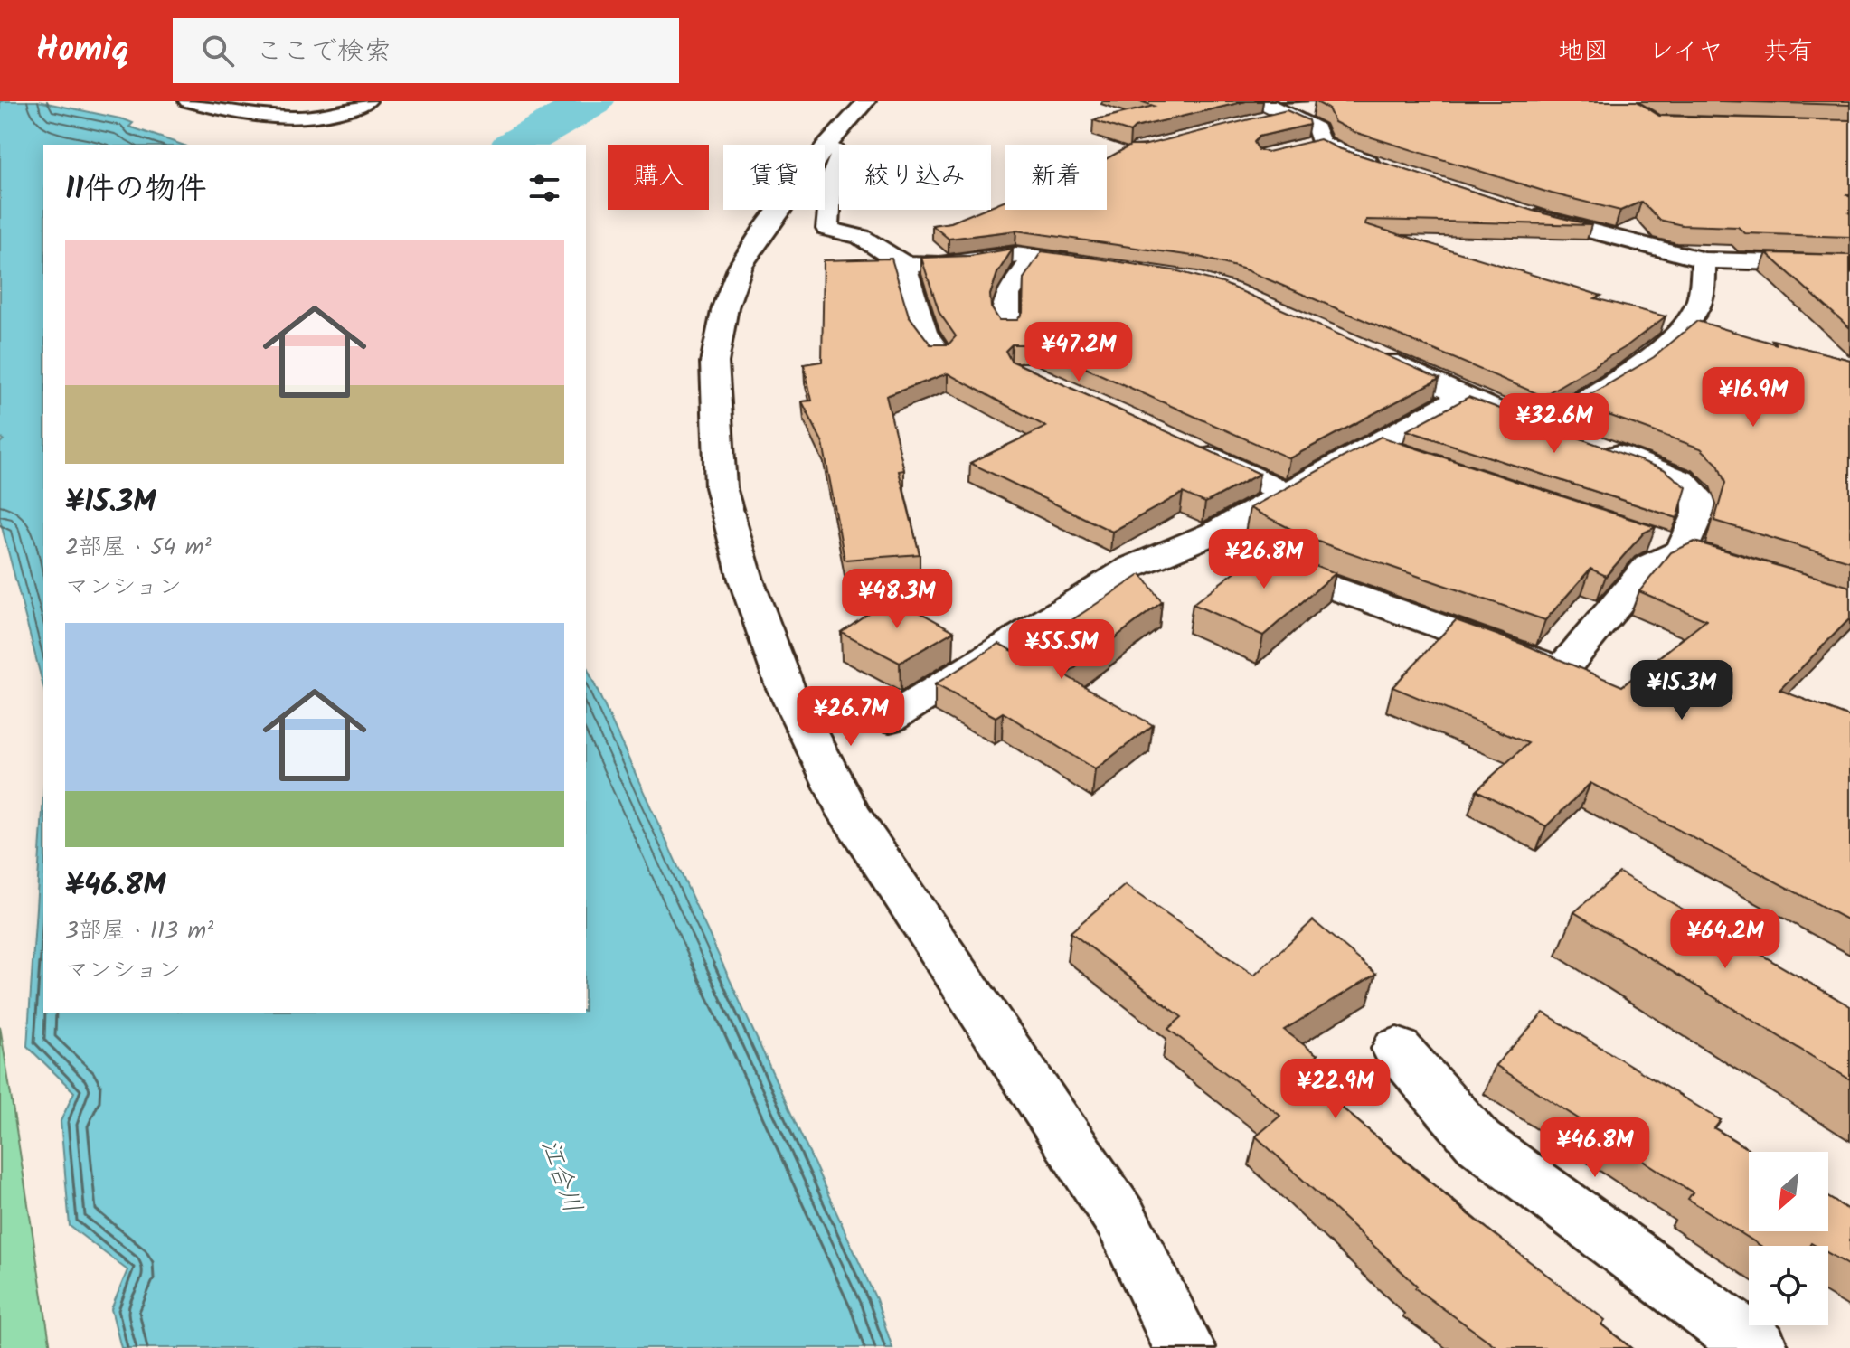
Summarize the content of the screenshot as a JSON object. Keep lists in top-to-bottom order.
{
  "water": ["江合川"],
  "north": "bottom left",
  "page": {
    "header": "Homiq",
    "search": "ここで検索",
    "nav": ["地図", "レイヤ", "共有"],
    "chip": [
      "購入",
      "賃貸",
      "絞り込み",
      "新着"
    ],
    "heading": "11件の物件",
    "list": [
      {
        "name": "¥15.3M",
        "note": "2部屋 · 54 m² · マンション"
      },
      {
        "name": "¥46.8M",
        "note": "3部屋 · 113 m² · マンション"
      }
    ],
    "price": [
      "¥47.2M",
      "¥16.9M",
      "¥32.6M",
      "¥26.8M",
      "¥48.3M",
      "¥55.5M",
      "¥15.3M",
      "¥26.7M",
      "¥64.2M",
      "¥22.9M",
      "¥46.8M"
    ]
  }
}
